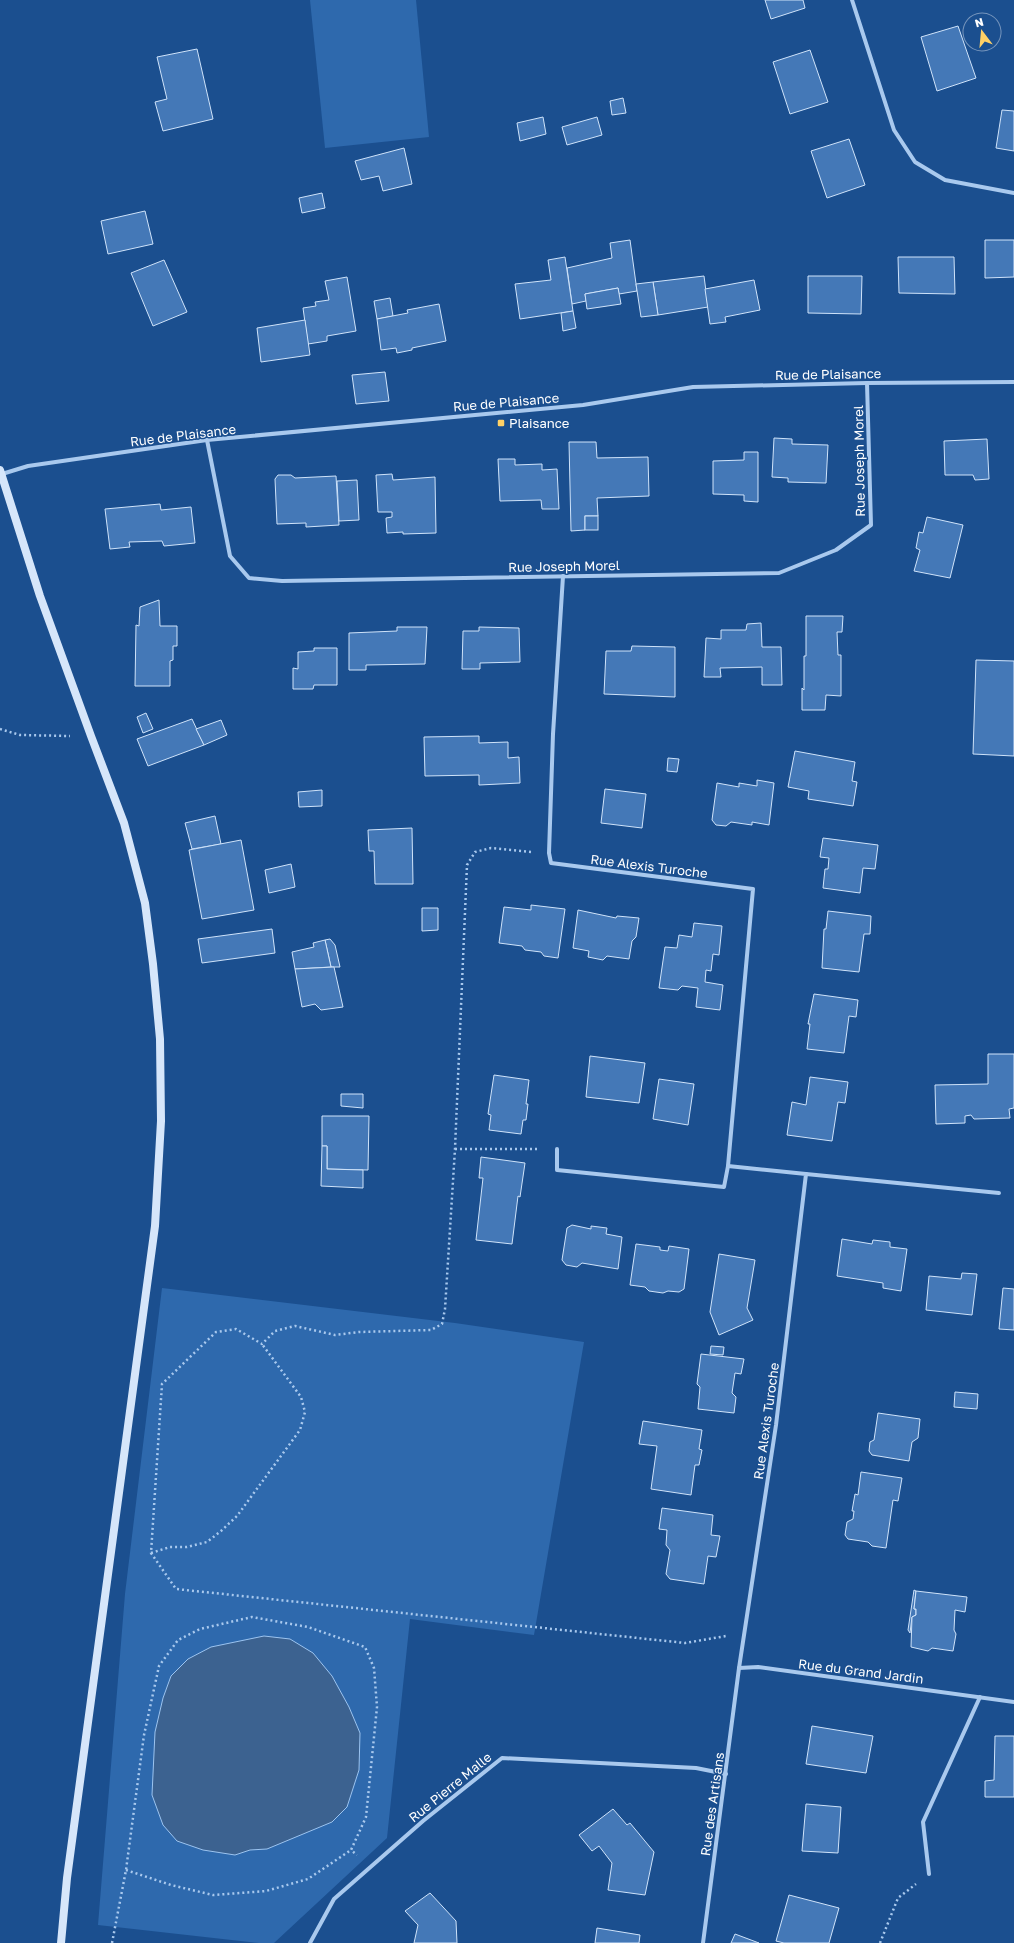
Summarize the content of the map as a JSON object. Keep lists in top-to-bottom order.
{
  "streets": {
    "street": [
      "Rue de Plaisance",
      "Rue Joseph Morel",
      "Rue Alexis Turoche",
      "Rue du Grand Jardin",
      "Rue Pierre Malle",
      "Rue des Artisans"
    ]
  },
  "crossings": [
    ["Rue de Plaisance", "Rue Joseph Morel"],
    ["Rue Alexis Turoche", "Rue du Grand Jardin"],
    ["Rue Alexis Turoche", "Rue des Artisans"],
    ["Rue du Grand Jardin", "Rue des Artisans"],
    ["Rue Pierre Malle", "Rue des Artisans"]
  ],
  "places": {
    "transit": ["Plaisance"]
  },
  "north": "top"
}
